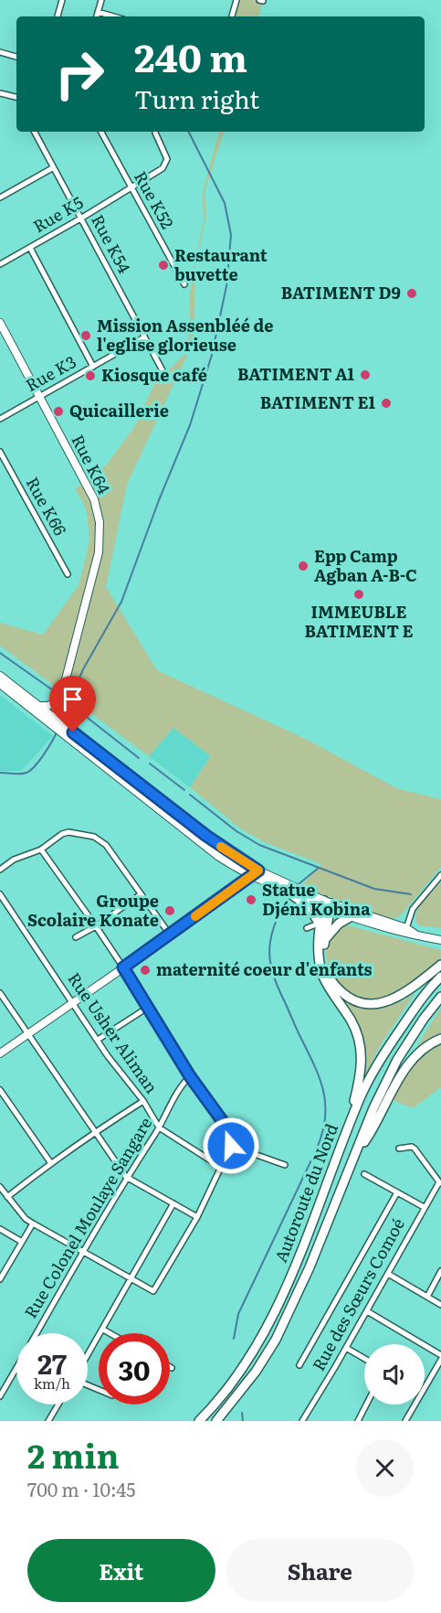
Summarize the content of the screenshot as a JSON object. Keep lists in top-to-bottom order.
{
  "streets": {
    "highway": ["Autoroute du Nord"],
    "main road": ["Rue K64"],
    "street": [
      "Rue K52",
      "Rue K5",
      "Rue K54",
      "Rue K3",
      "Rue K66",
      "Rue Usher Aliman",
      "Rue Colonel Moulaye Sangare",
      "Rue des Sœurs Comoé"
    ]
  },
  "crossings": [
    ["Rue K52", "Rue K5"],
    ["Rue K5", "Rue K54"],
    ["Rue K54", "Rue K3"],
    ["Rue K3", "Rue K64"],
    ["Rue Usher Aliman", "Rue Colonel Moulaye Sangare"]
  ],
  "places": [
    "Restaurant buvette",
    "BATIMENT D9",
    "Mission Assenbléé de l'eglise glorieuse",
    "BATIMENT A1",
    "Kiosque café",
    "BATIMENT E1",
    "Quicaillerie",
    "Epp Camp Agban A-B-C",
    "IMMEUBLE BATIMENT E",
    "Statue Djéni Kobina",
    "Groupe Scolaire Konate",
    "maternité coeur d'enfants"
  ],
  "page": {
    "turn": ["240 m", "Turn right"],
    "speed": "27 km/h",
    "limit": "30",
    "heading": ["2 min", "700 m · 10:45"],
    "buttons": ["Exit", "Share"]
  }
}
